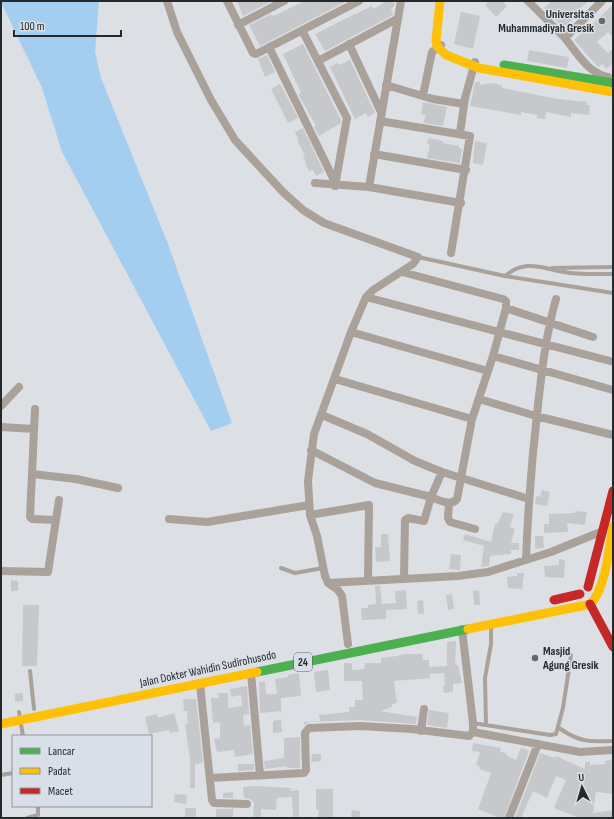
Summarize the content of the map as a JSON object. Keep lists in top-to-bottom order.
{
  "streets": {
    "main road": ["24", "Jalan Dokter Wahidin Sudirohusodo"]
  },
  "places": ["Universitas Muhammadiyah Gresik", "Masjid Agung Gresik"],
  "legend": ["Lancar", "Padat", "Macet"],
  "scale_bar": "100 m",
  "north": "top"
}
